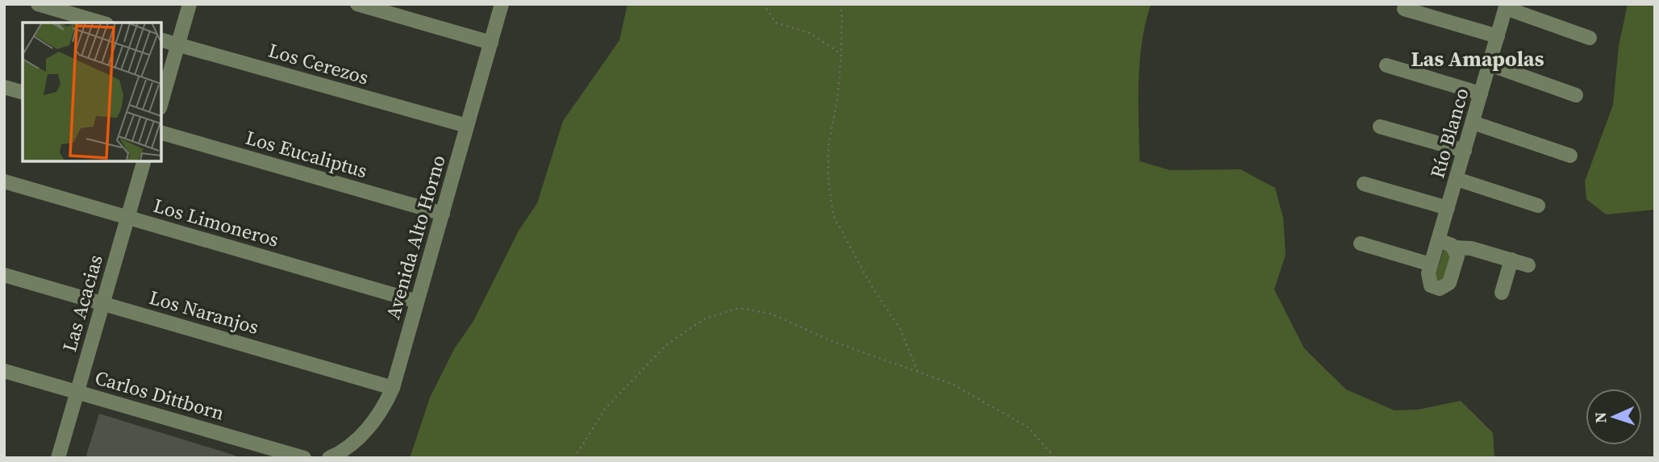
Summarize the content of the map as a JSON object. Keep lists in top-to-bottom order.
{
  "streets": {
    "street": [
      "Los Cerezos",
      "Río Blanco",
      "Los Eucaliptus",
      "Los Limoneros",
      "Avenida Alto Horno",
      "Las Acacias",
      "Los Naranjos",
      "Carlos Dittborn"
    ]
  },
  "crossings": [
    ["Los Cerezos", "Avenida Alto Horno"],
    ["Los Eucaliptus", "Avenida Alto Horno"],
    ["Los Limoneros", "Avenida Alto Horno"],
    ["Los Limoneros", "Las Acacias"],
    ["Avenida Alto Horno", "Los Naranjos"],
    ["Las Acacias", "Los Naranjos"],
    ["Las Acacias", "Carlos Dittborn"]
  ],
  "districts": ["Las Amapolas"],
  "north": "left"
}
